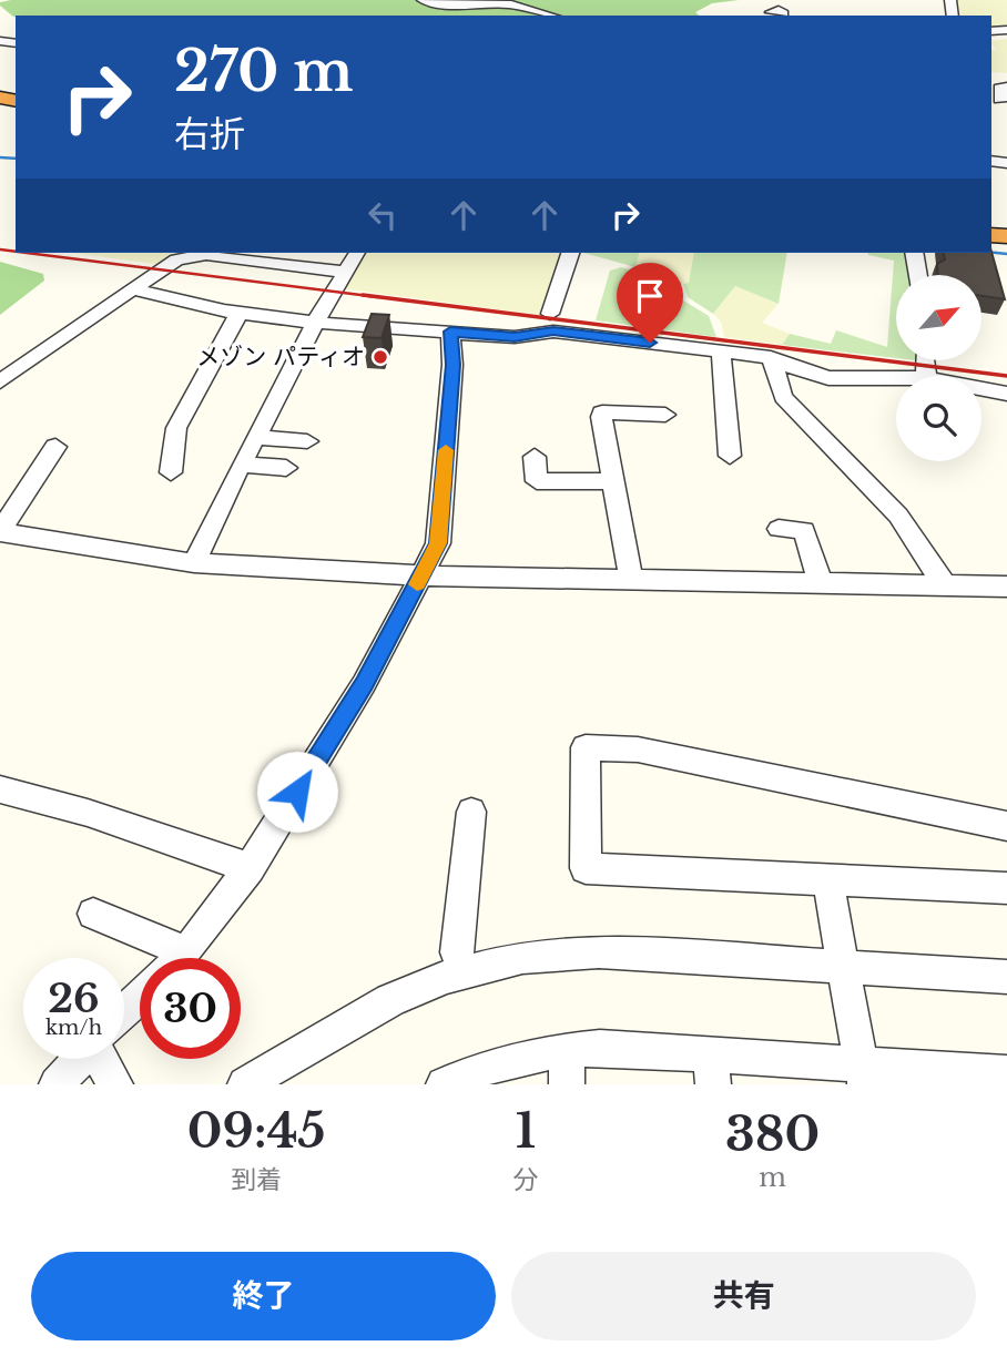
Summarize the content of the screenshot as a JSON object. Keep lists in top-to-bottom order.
{
  "places": ["メゾン パティオ"],
  "north": "top right",
  "page": {
    "turn": ["270 m", "右折"],
    "speed": "26 km/h",
    "limit": "30",
    "eta": [
      "09:45",
      "到着",
      "1",
      "分",
      "380",
      "m"
    ],
    "buttons": ["終了", "共有"]
  }
}
